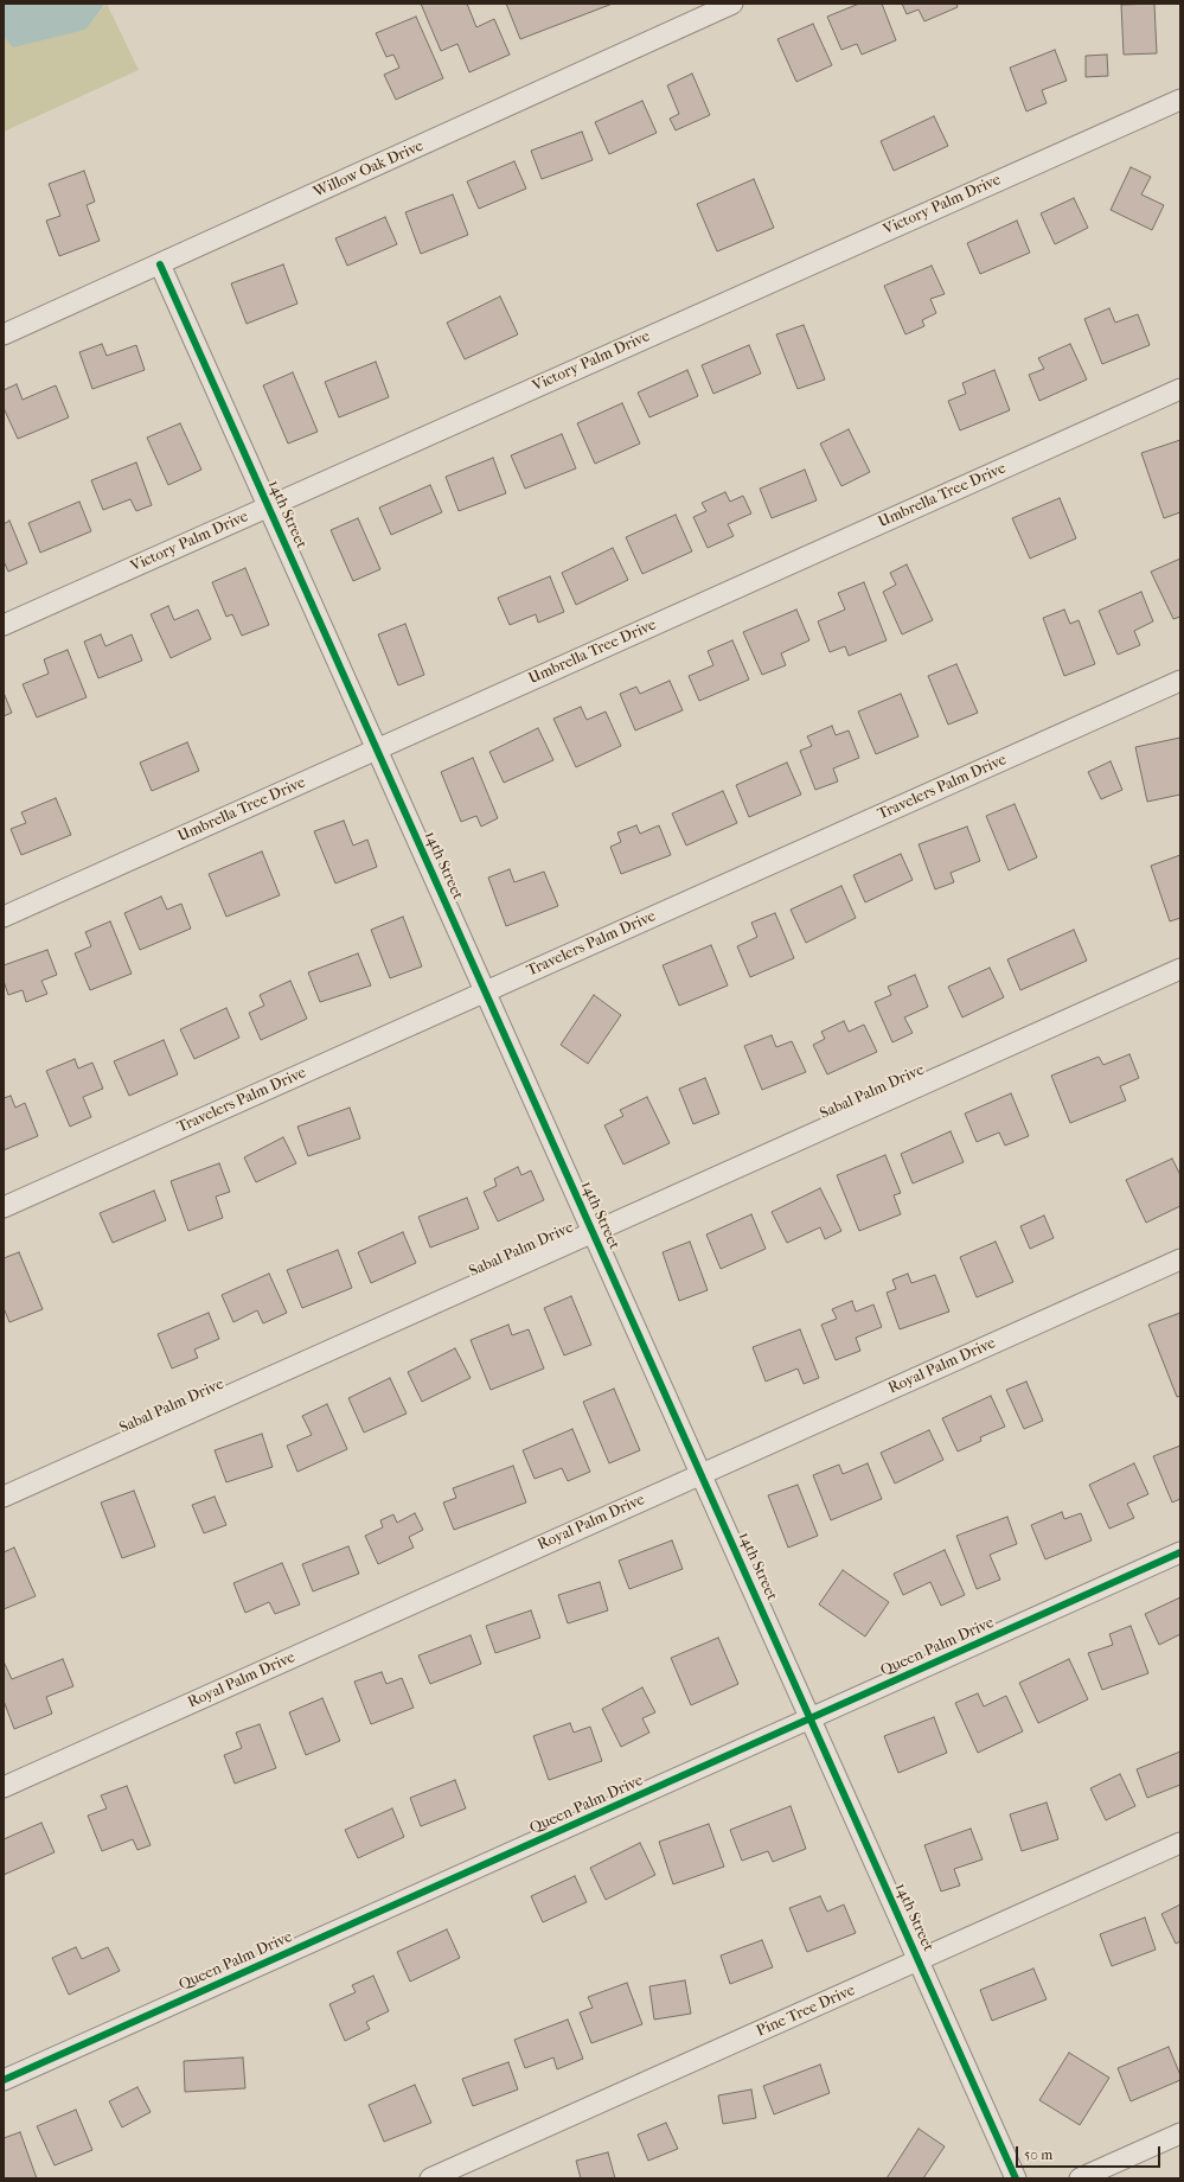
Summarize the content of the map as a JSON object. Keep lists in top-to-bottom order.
{
  "streets": {
    "street": [
      "Willow Oak Drive",
      "Victory Palm Drive",
      "Umbrella Tree Drive",
      "14th Street",
      "Travelers Palm Drive",
      "Sabal Palm Drive",
      "Royal Palm Drive",
      "Queen Palm Drive",
      "Pine Tree Drive"
    ]
  },
  "crossings": [
    ["Willow Oak Drive", "14th Street"],
    ["Victory Palm Drive", "14th Street"],
    ["Umbrella Tree Drive", "14th Street"],
    ["14th Street", "Travelers Palm Drive"],
    ["14th Street", "Sabal Palm Drive"],
    ["14th Street", "Royal Palm Drive"],
    ["14th Street", "Queen Palm Drive"],
    ["14th Street", "Pine Tree Drive"]
  ],
  "scale_bar": "50 m"
}
